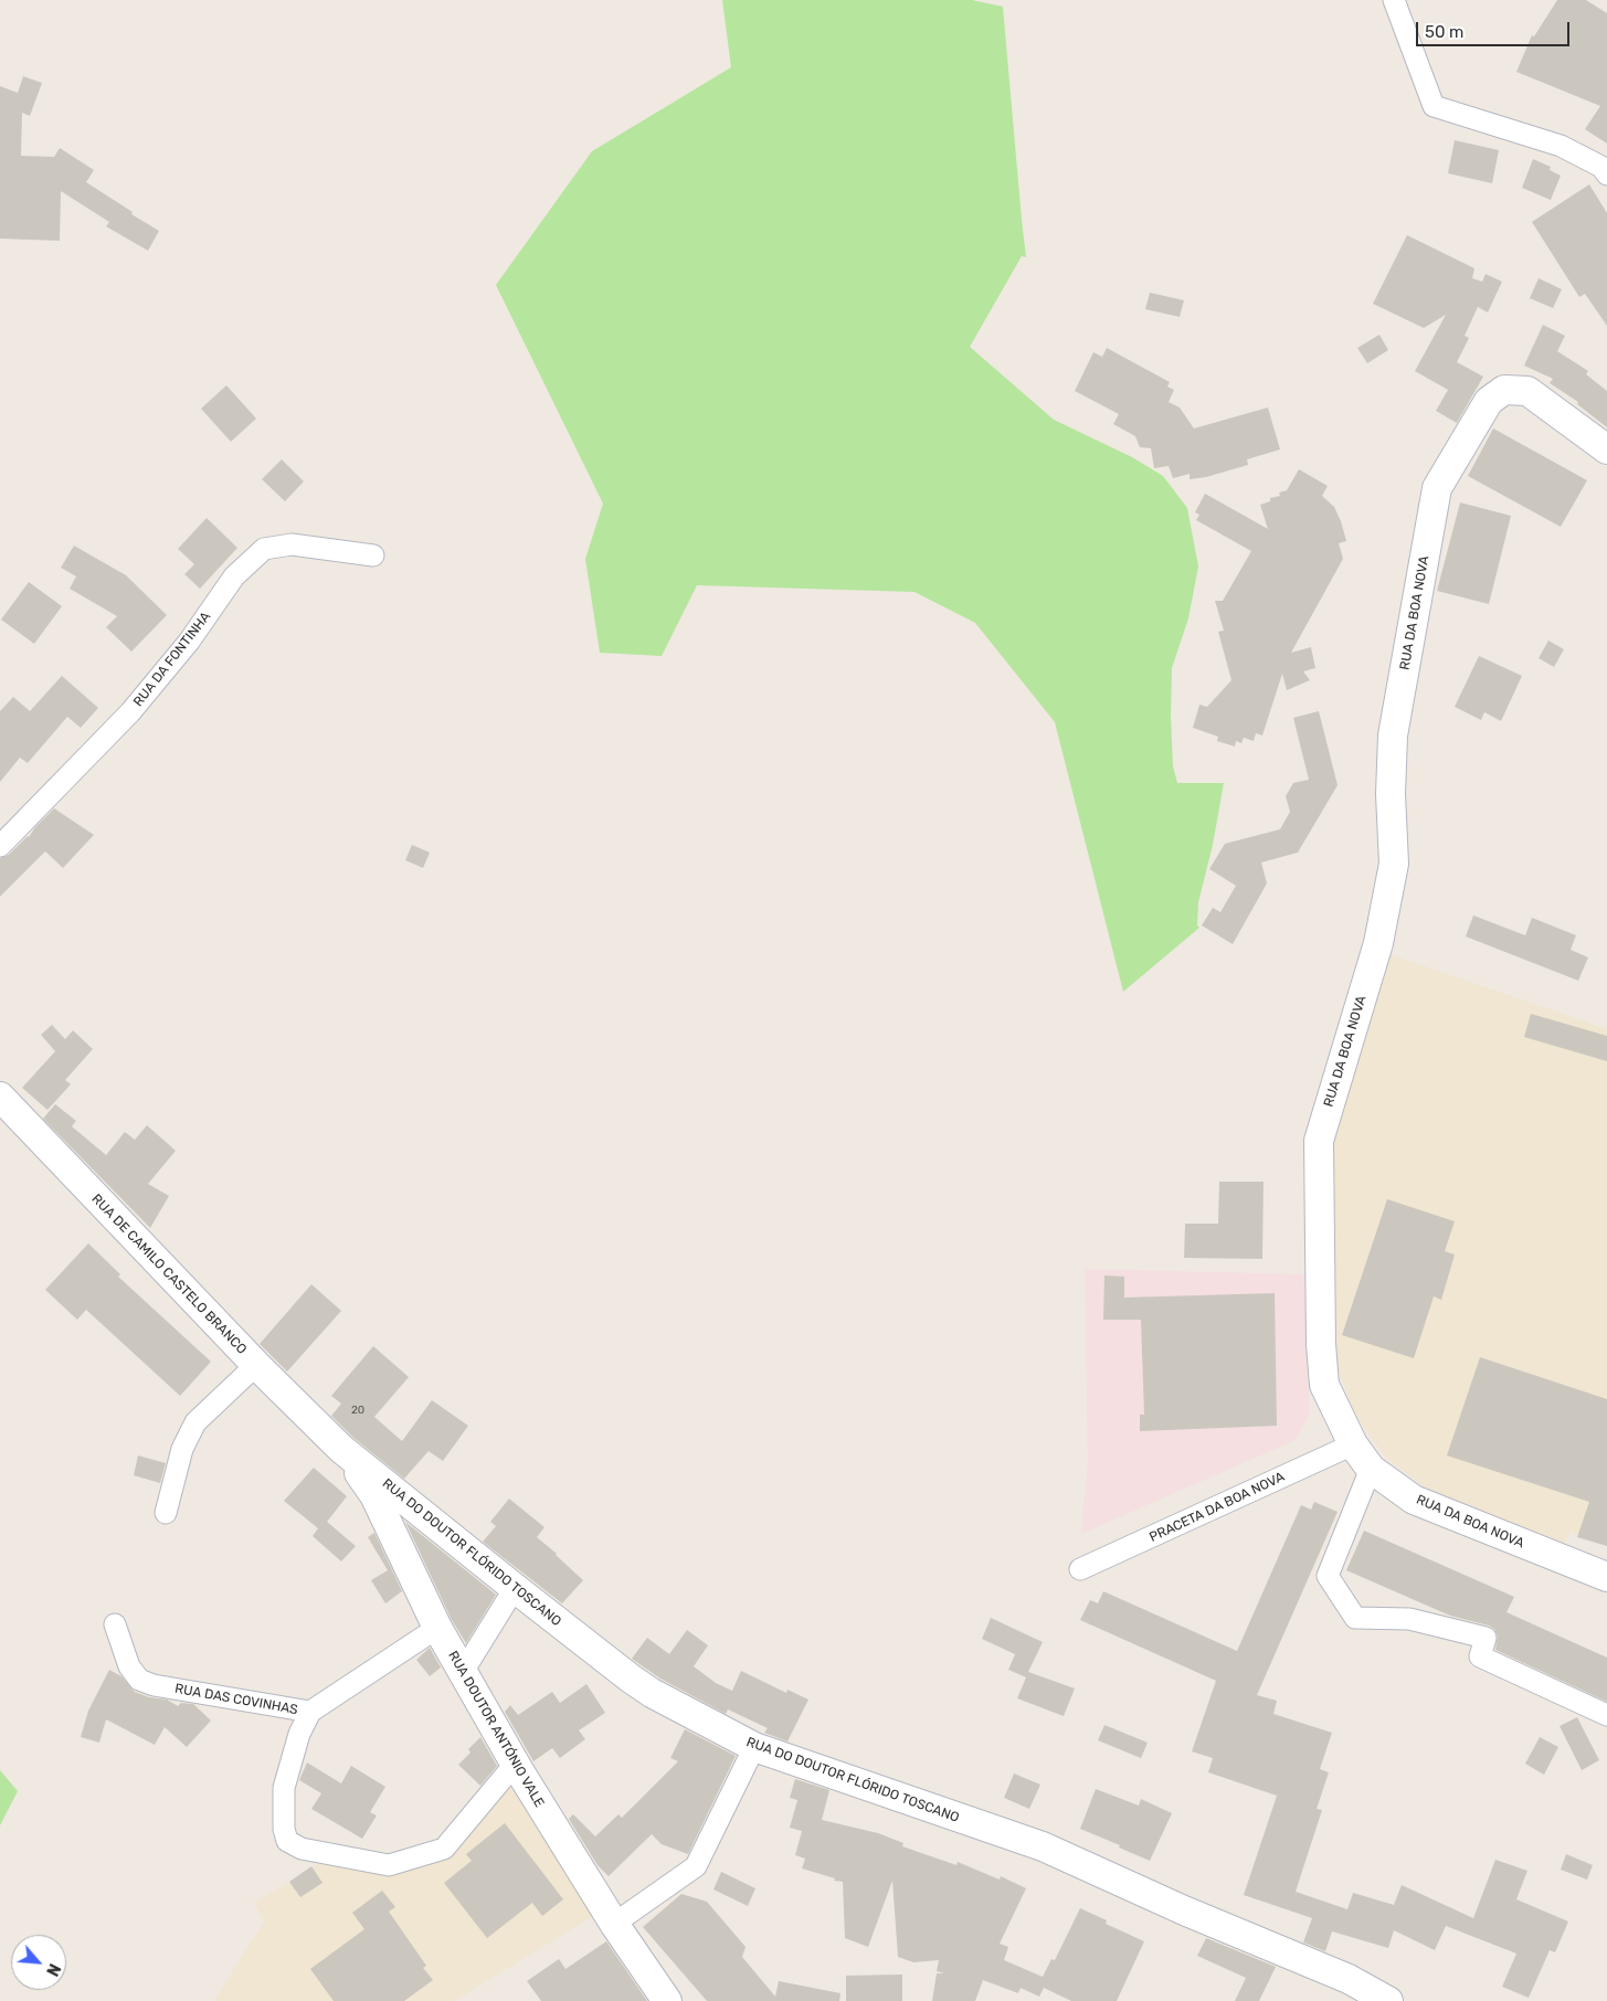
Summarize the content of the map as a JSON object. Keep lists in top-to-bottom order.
{
  "streets": {
    "street": [
      "RUA DA BOA NOVA",
      "RUA DA FONTINHA",
      "RUA DE CAMILO CASTELO BRANCO",
      "PRACETA DA BOA NOVA",
      "RUA DO DOUTOR FLÓRIDO TOSCANO",
      "RUA DAS COVINHAS",
      "RUA DOUTOR ANTÓNIO VALE"
    ]
  },
  "crossings": [
    ["RUA DA BOA NOVA", "PRACETA DA BOA NOVA"],
    ["RUA DE CAMILO CASTELO BRANCO", "RUA DO DOUTOR FLÓRIDO TOSCANO"],
    ["RUA DE CAMILO CASTELO BRANCO", "RUA DOUTOR ANTÓNIO VALE"],
    ["RUA DO DOUTOR FLÓRIDO TOSCANO", "RUA DOUTOR ANTÓNIO VALE"],
    ["RUA DAS COVINHAS", "RUA DOUTOR ANTÓNIO VALE"]
  ],
  "house_numbers": ["20"],
  "scale_bar": "50 m",
  "north": "bottom right"
}
